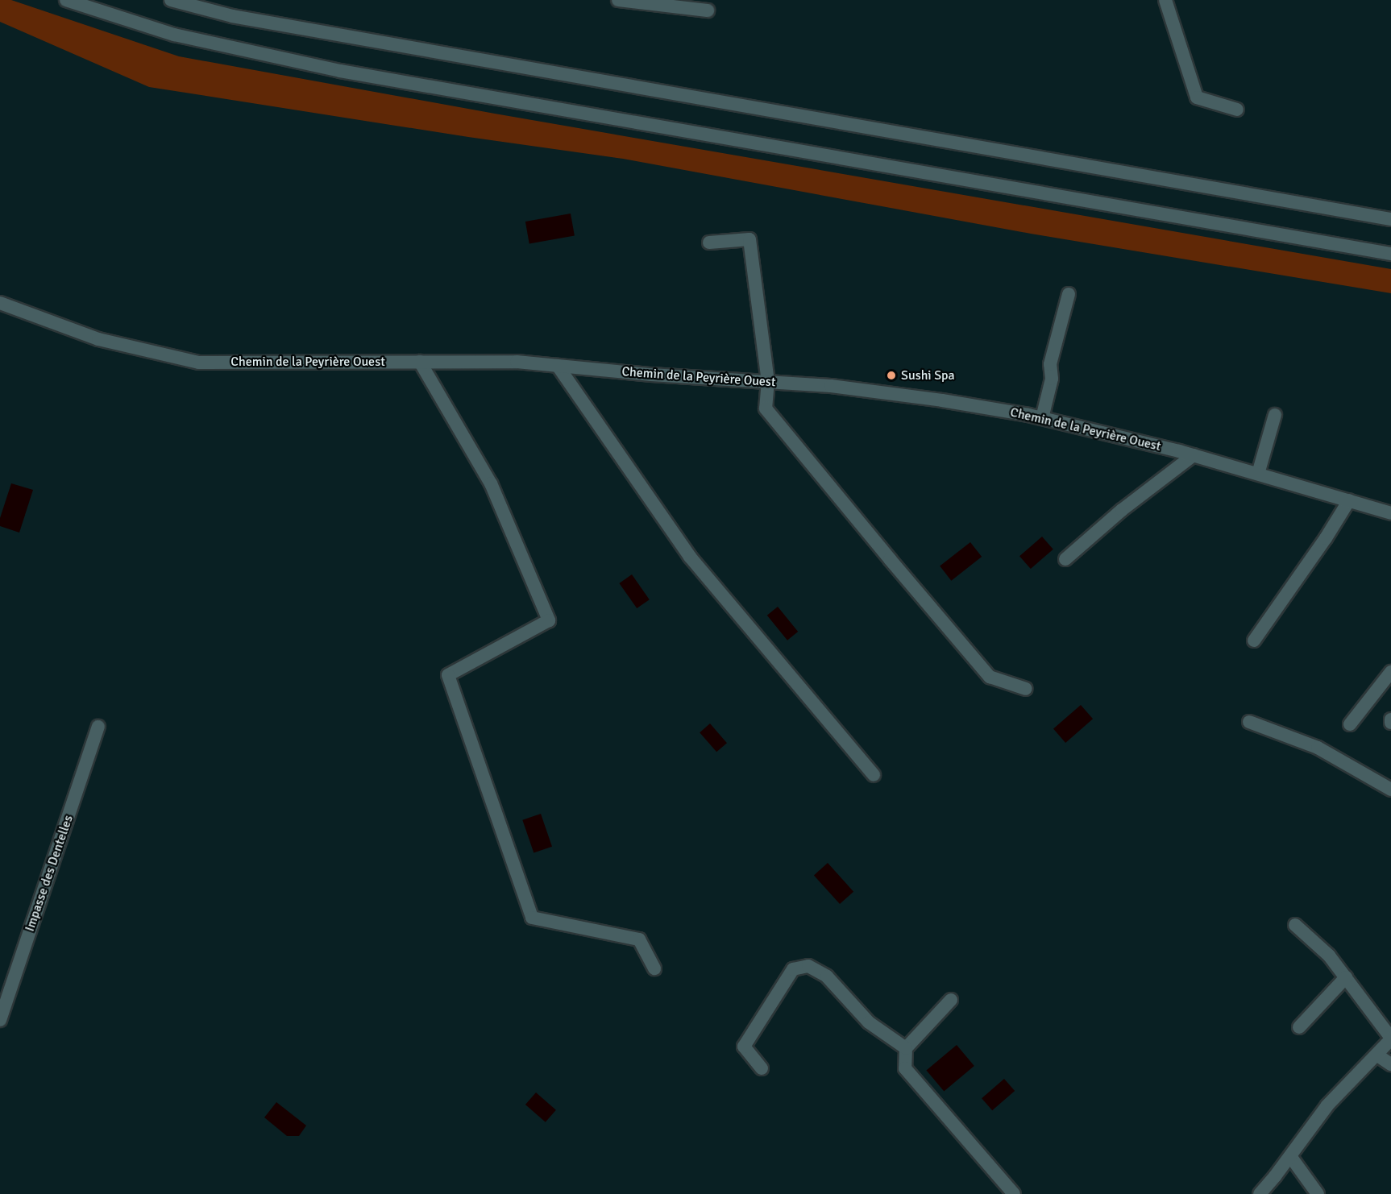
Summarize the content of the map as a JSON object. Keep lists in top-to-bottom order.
{
  "streets": {
    "main road": ["Chemin de la Peyrière Ouest", "Impasse des Dentelles"]
  },
  "places": ["Sushi Spa"]
}
